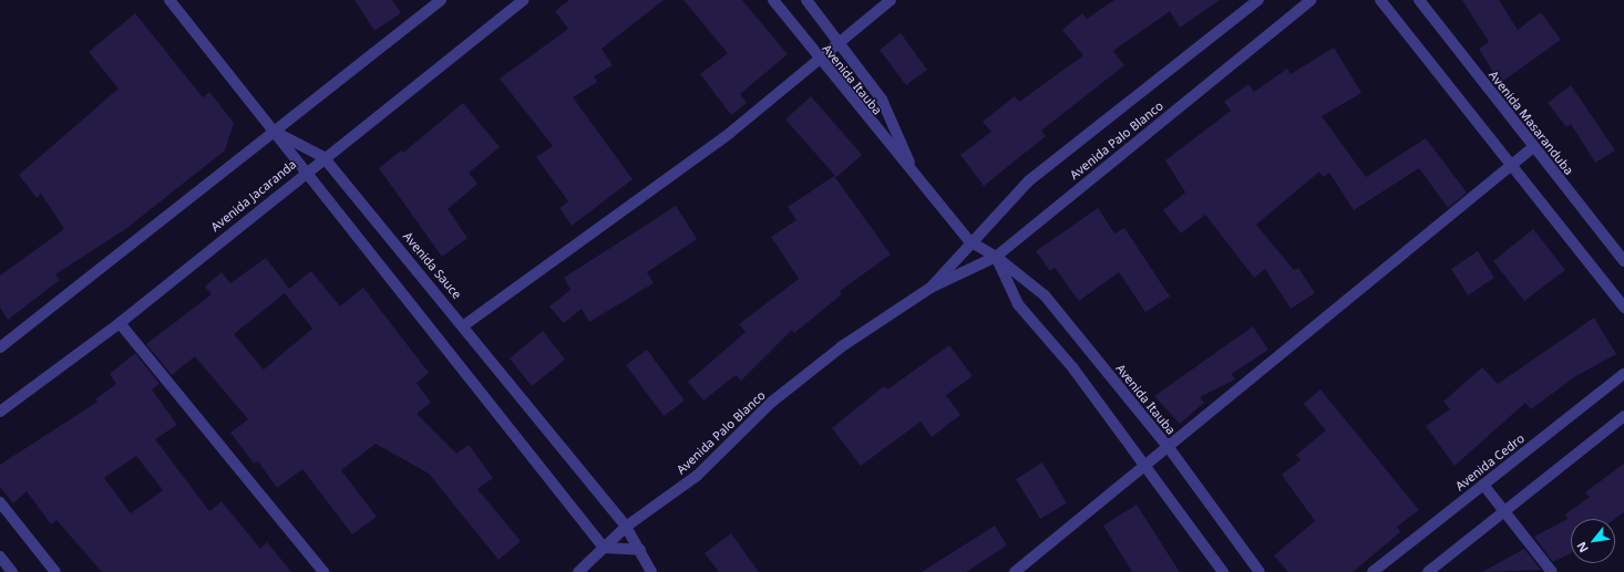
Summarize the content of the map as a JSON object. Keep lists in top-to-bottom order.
{
  "streets": {
    "street": [
      "Avenida Itauba",
      "Avenida Masaranduba",
      "Avenida Palo Blanco",
      "Avenida Jacaranda",
      "Avenida Sauce",
      "Avenida Cedro"
    ]
  },
  "crossings": [
    ["Avenida Itauba", "Avenida Palo Blanco"],
    ["Avenida Palo Blanco", "Avenida Sauce"],
    ["Avenida Jacaranda", "Avenida Sauce"]
  ],
  "north": "bottom left"
}
